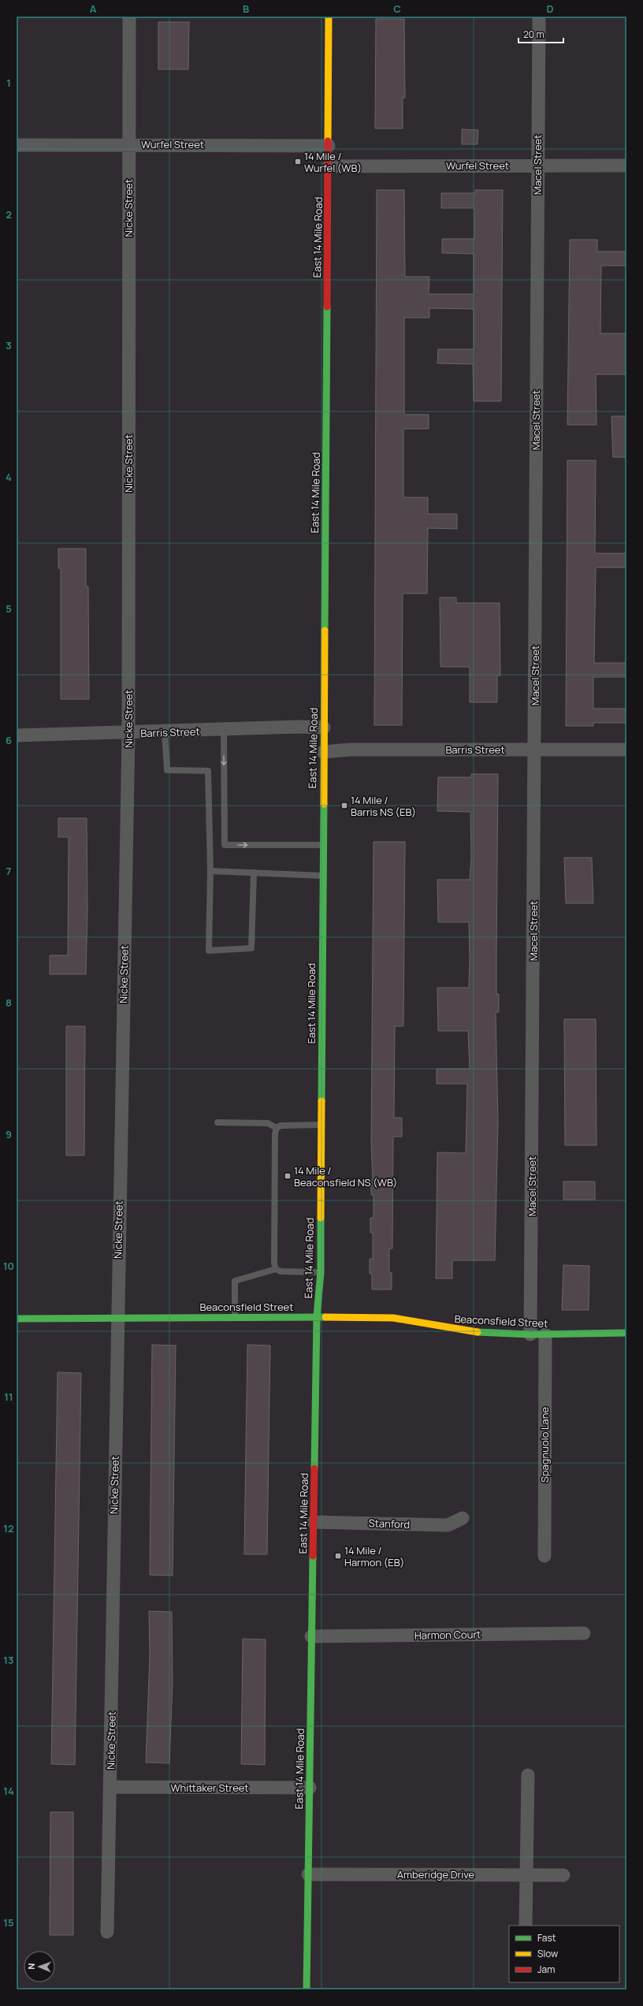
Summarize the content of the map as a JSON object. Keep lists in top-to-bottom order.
{
  "streets": {
    "main road": ["East 14 Mile Road", "Beaconsfield Street"],
    "street": [
      "Wurfel Street",
      "Macel Street",
      "Nicke Street",
      "Barris Street",
      "Spagnuolo Lane",
      "Stanford",
      "Harmon Court",
      "Whittaker Street",
      "Amberidge Drive"
    ]
  },
  "crossings": [
    ["Wurfel Street", "Macel Street"],
    ["Wurfel Street", "Nicke Street"],
    ["Wurfel Street", "East 14 Mile Road"],
    ["Macel Street", "Barris Street"],
    ["Macel Street", "Beaconsfield Street"],
    ["Nicke Street", "Barris Street"],
    ["Nicke Street", "Beaconsfield Street"],
    ["Nicke Street", "Whittaker Street"],
    ["East 14 Mile Road", "Barris Street"],
    ["East 14 Mile Road", "Beaconsfield Street"],
    ["East 14 Mile Road", "Stanford"],
    ["East 14 Mile Road", "Harmon Court"],
    ["East 14 Mile Road", "Whittaker Street"],
    ["East 14 Mile Road", "Amberidge Drive"],
    ["Beaconsfield Street", "Spagnuolo Lane"]
  ],
  "places": {
    "transit": [
      "14 Mile / Wurfel (WB)",
      "14 Mile / Barris NS (EB)",
      "14 Mile / Beaconsfield NS (WB)",
      "14 Mile / Harmon (EB)"
    ]
  },
  "legend": ["Fast", "Slow", "Jam"],
  "scale_bar": "20 m",
  "north": "left",
  "grid": {
    "columns": [
      "A",
      "B",
      "C",
      "D"
    ],
    "rows": [
      "1",
      "2",
      "3",
      "4",
      "5",
      "6",
      "7",
      "8",
      "9",
      "10",
      "11",
      "12",
      "13",
      "14",
      "15"
    ]
  }
}
